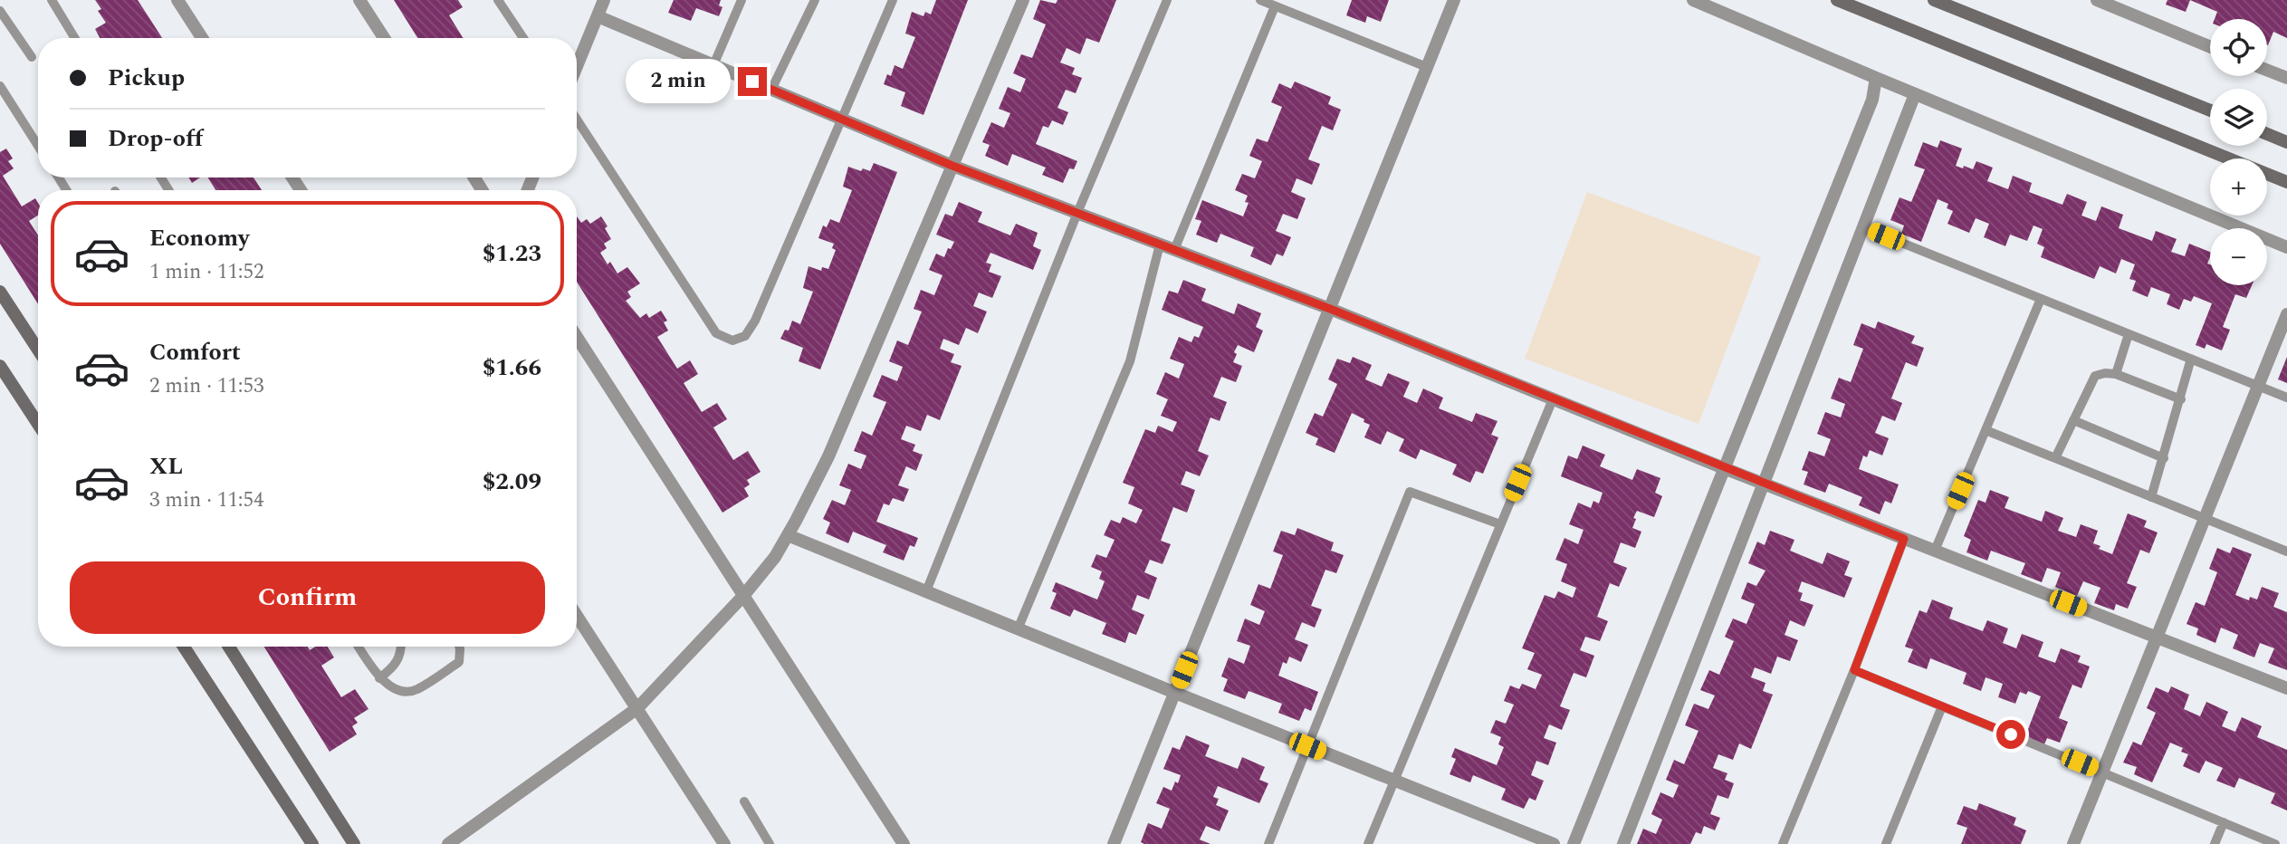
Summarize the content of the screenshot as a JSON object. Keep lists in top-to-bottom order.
{
  "page": {
    "map_buttons": ["+", "−"],
    "banner": ["Pickup", "Drop-off"],
    "bubble": "2 min",
    "list": [
      {
        "name": "Economy",
        "note": "1 min · 11:52",
        "value": "$1.23"
      },
      {
        "name": "Comfort",
        "note": "2 min · 11:53",
        "value": "$1.66"
      },
      {
        "name": "XL",
        "note": "3 min · 11:54",
        "value": "$2.09"
      }
    ],
    "buttons": "Confirm"
  }
}
